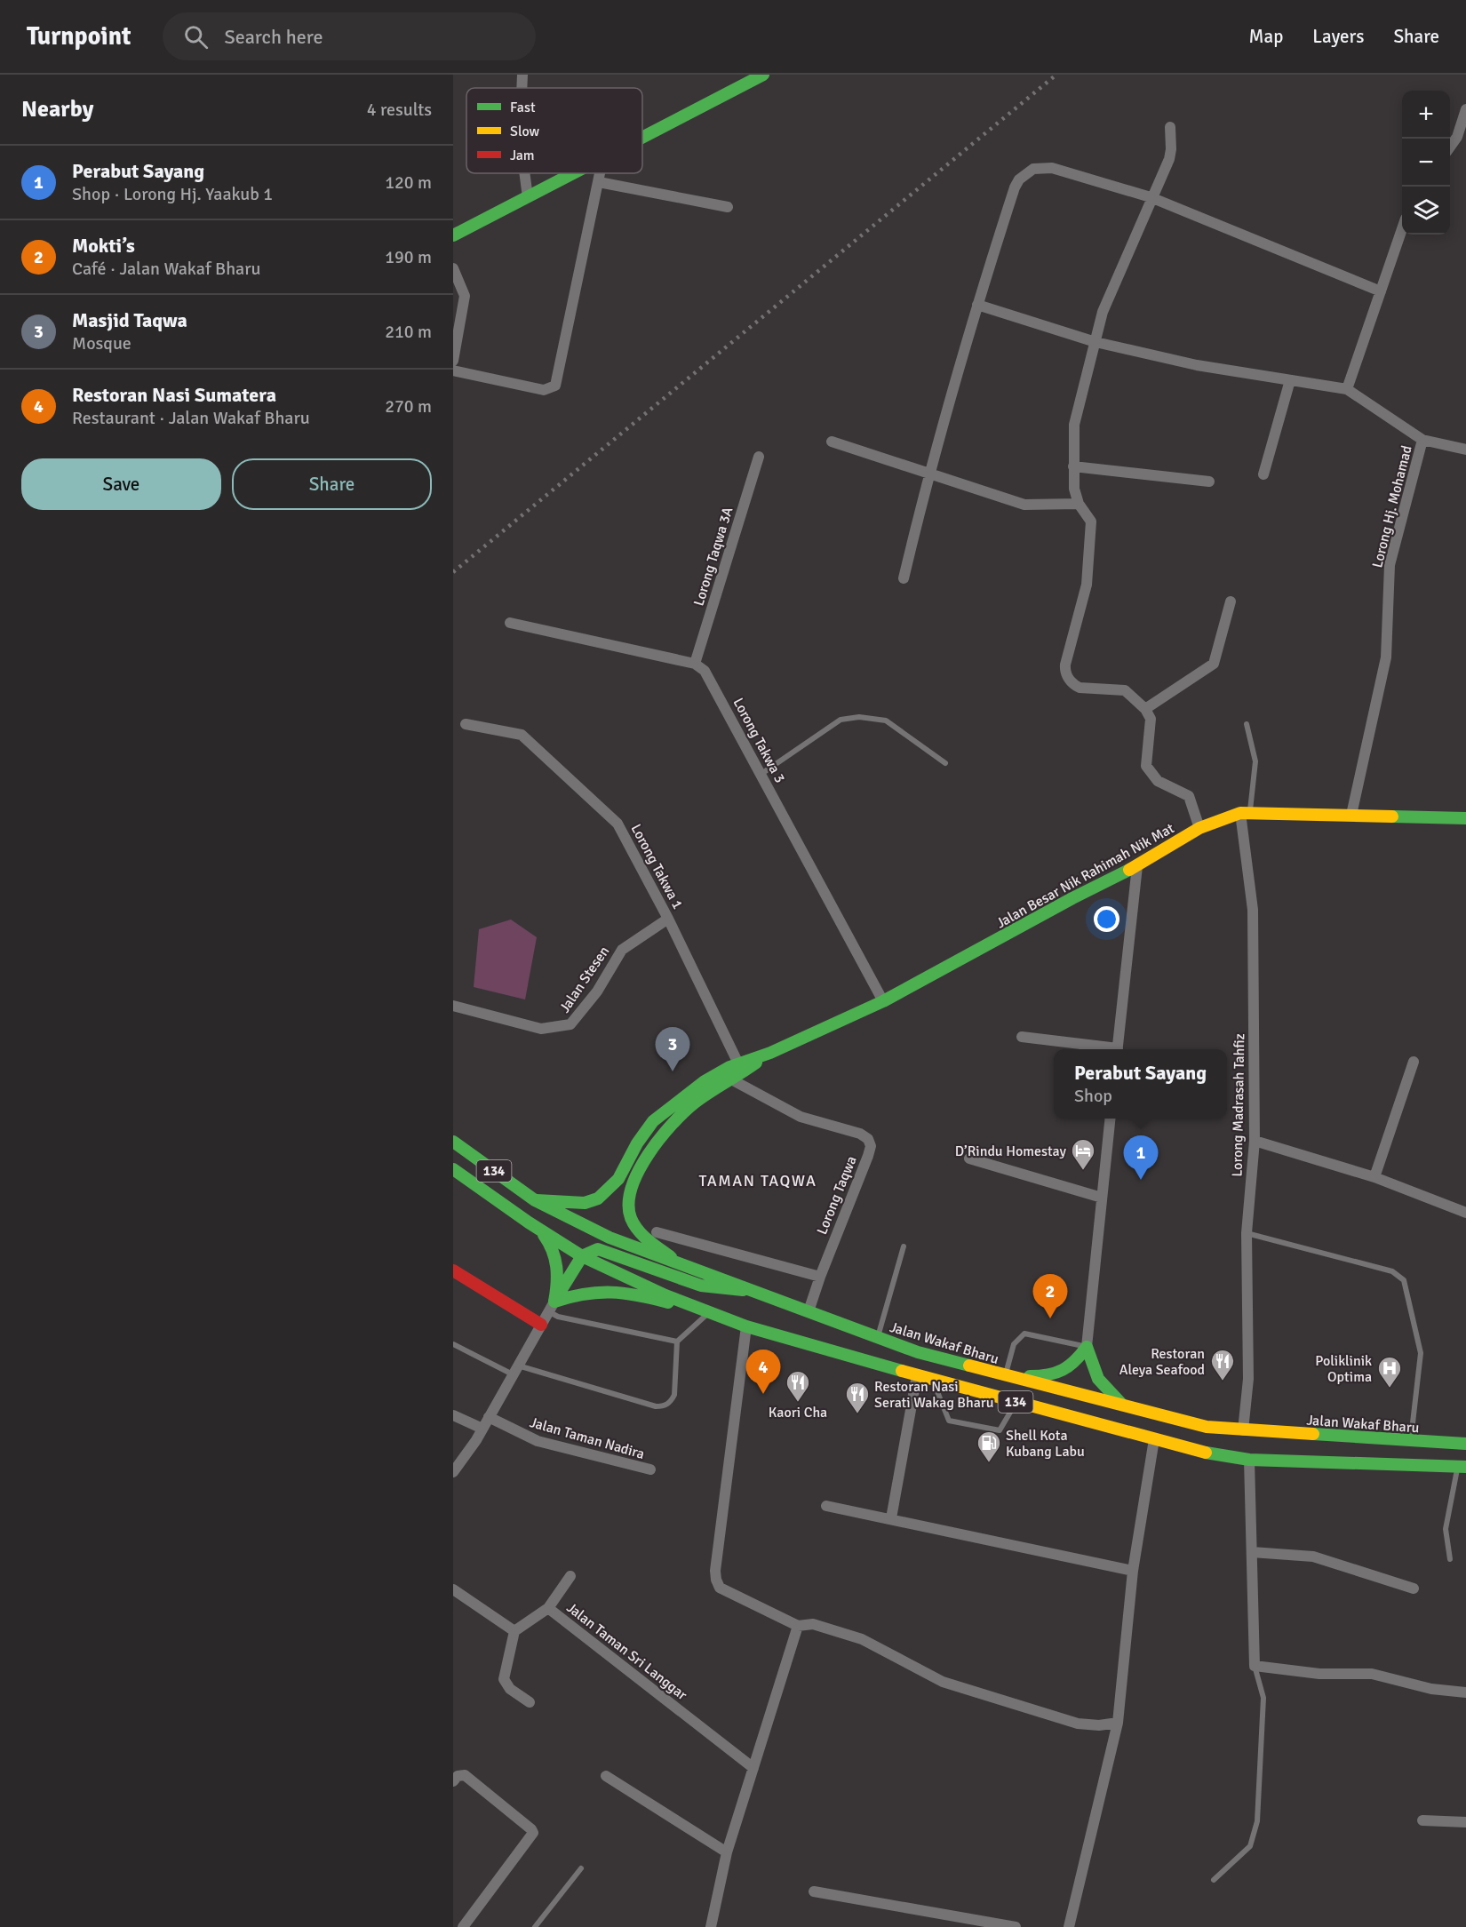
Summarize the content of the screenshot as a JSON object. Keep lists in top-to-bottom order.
{
  "streets": {
    "main road": ["Jalan Besar Nik Rahimah Nik Mat", "134", "Jalan Wakaf Bharu"],
    "street": [
      "Lorong Hj. Mohamad",
      "Lorong Taqwa 3A",
      "Lorong Takwa 3",
      "Lorong Takwa 1",
      "Jalan Stesen",
      "Lorong Madrasah Tahfiz",
      "Lorong Taqwa",
      "Jalan Taman Nadira",
      "Jalan Taman Sri Langgar"
    ]
  },
  "crossings": [
    ["Lorong Hj. Mohamad", "Jalan Besar Nik Rahimah Nik Mat"],
    ["Lorong Taqwa 3A", "Lorong Takwa 3"],
    ["Lorong Takwa 3", "Jalan Besar Nik Rahimah Nik Mat"],
    ["Lorong Takwa 1", "Jalan Besar Nik Rahimah Nik Mat"],
    ["Lorong Takwa 1", "Jalan Stesen"],
    ["Jalan Besar Nik Rahimah Nik Mat", "Lorong Madrasah Tahfiz"],
    ["Jalan Besar Nik Rahimah Nik Mat", "Lorong Taqwa"],
    ["Jalan Besar Nik Rahimah Nik Mat", "Jalan Wakaf Bharu"],
    ["Lorong Madrasah Tahfiz", "Jalan Wakaf Bharu"],
    ["Lorong Taqwa", "Jalan Wakaf Bharu"]
  ],
  "districts": ["TAMAN TAQWA"],
  "places": {
    "hotel": ["D’Rindu Homestay"],
    "restaurant": ["Restoran Aleya Seafood", "Kaori Cha", "Restoran Nasi Serati Wakag Bharu"],
    "hospital": ["Poliklinik Optima"],
    "fuel station": ["Shell Kota Kubang Labu"]
  },
  "legend": ["Fast", "Slow", "Jam"],
  "page": {
    "header": "Turnpoint",
    "search": "Search here",
    "nav": ["Map", "Layers", "Share"],
    "heading": ["Nearby", "4 results"],
    "map_buttons": ["+", "−"],
    "list": [
      {
        "mark": "1",
        "name": "Perabut Sayang",
        "note": "Shop · Lorong Hj. Yaakub 1",
        "value": "120 m"
      },
      {
        "mark": "2",
        "name": "Mokti’s",
        "note": "Café · Jalan Wakaf Bharu",
        "value": "190 m"
      },
      {
        "mark": "3",
        "name": "Masjid Taqwa",
        "note": "Mosque",
        "value": "210 m"
      },
      {
        "mark": "4",
        "name": "Restoran Nasi Sumatera",
        "note": "Restaurant · Jalan Wakaf Bharu",
        "value": "270 m"
      }
    ],
    "buttons": ["Save", "Share"],
    "pins": [
      "3",
      "1",
      "2",
      "4"
    ],
    "popup": ["Perabut Sayang", "Shop"]
  }
}
